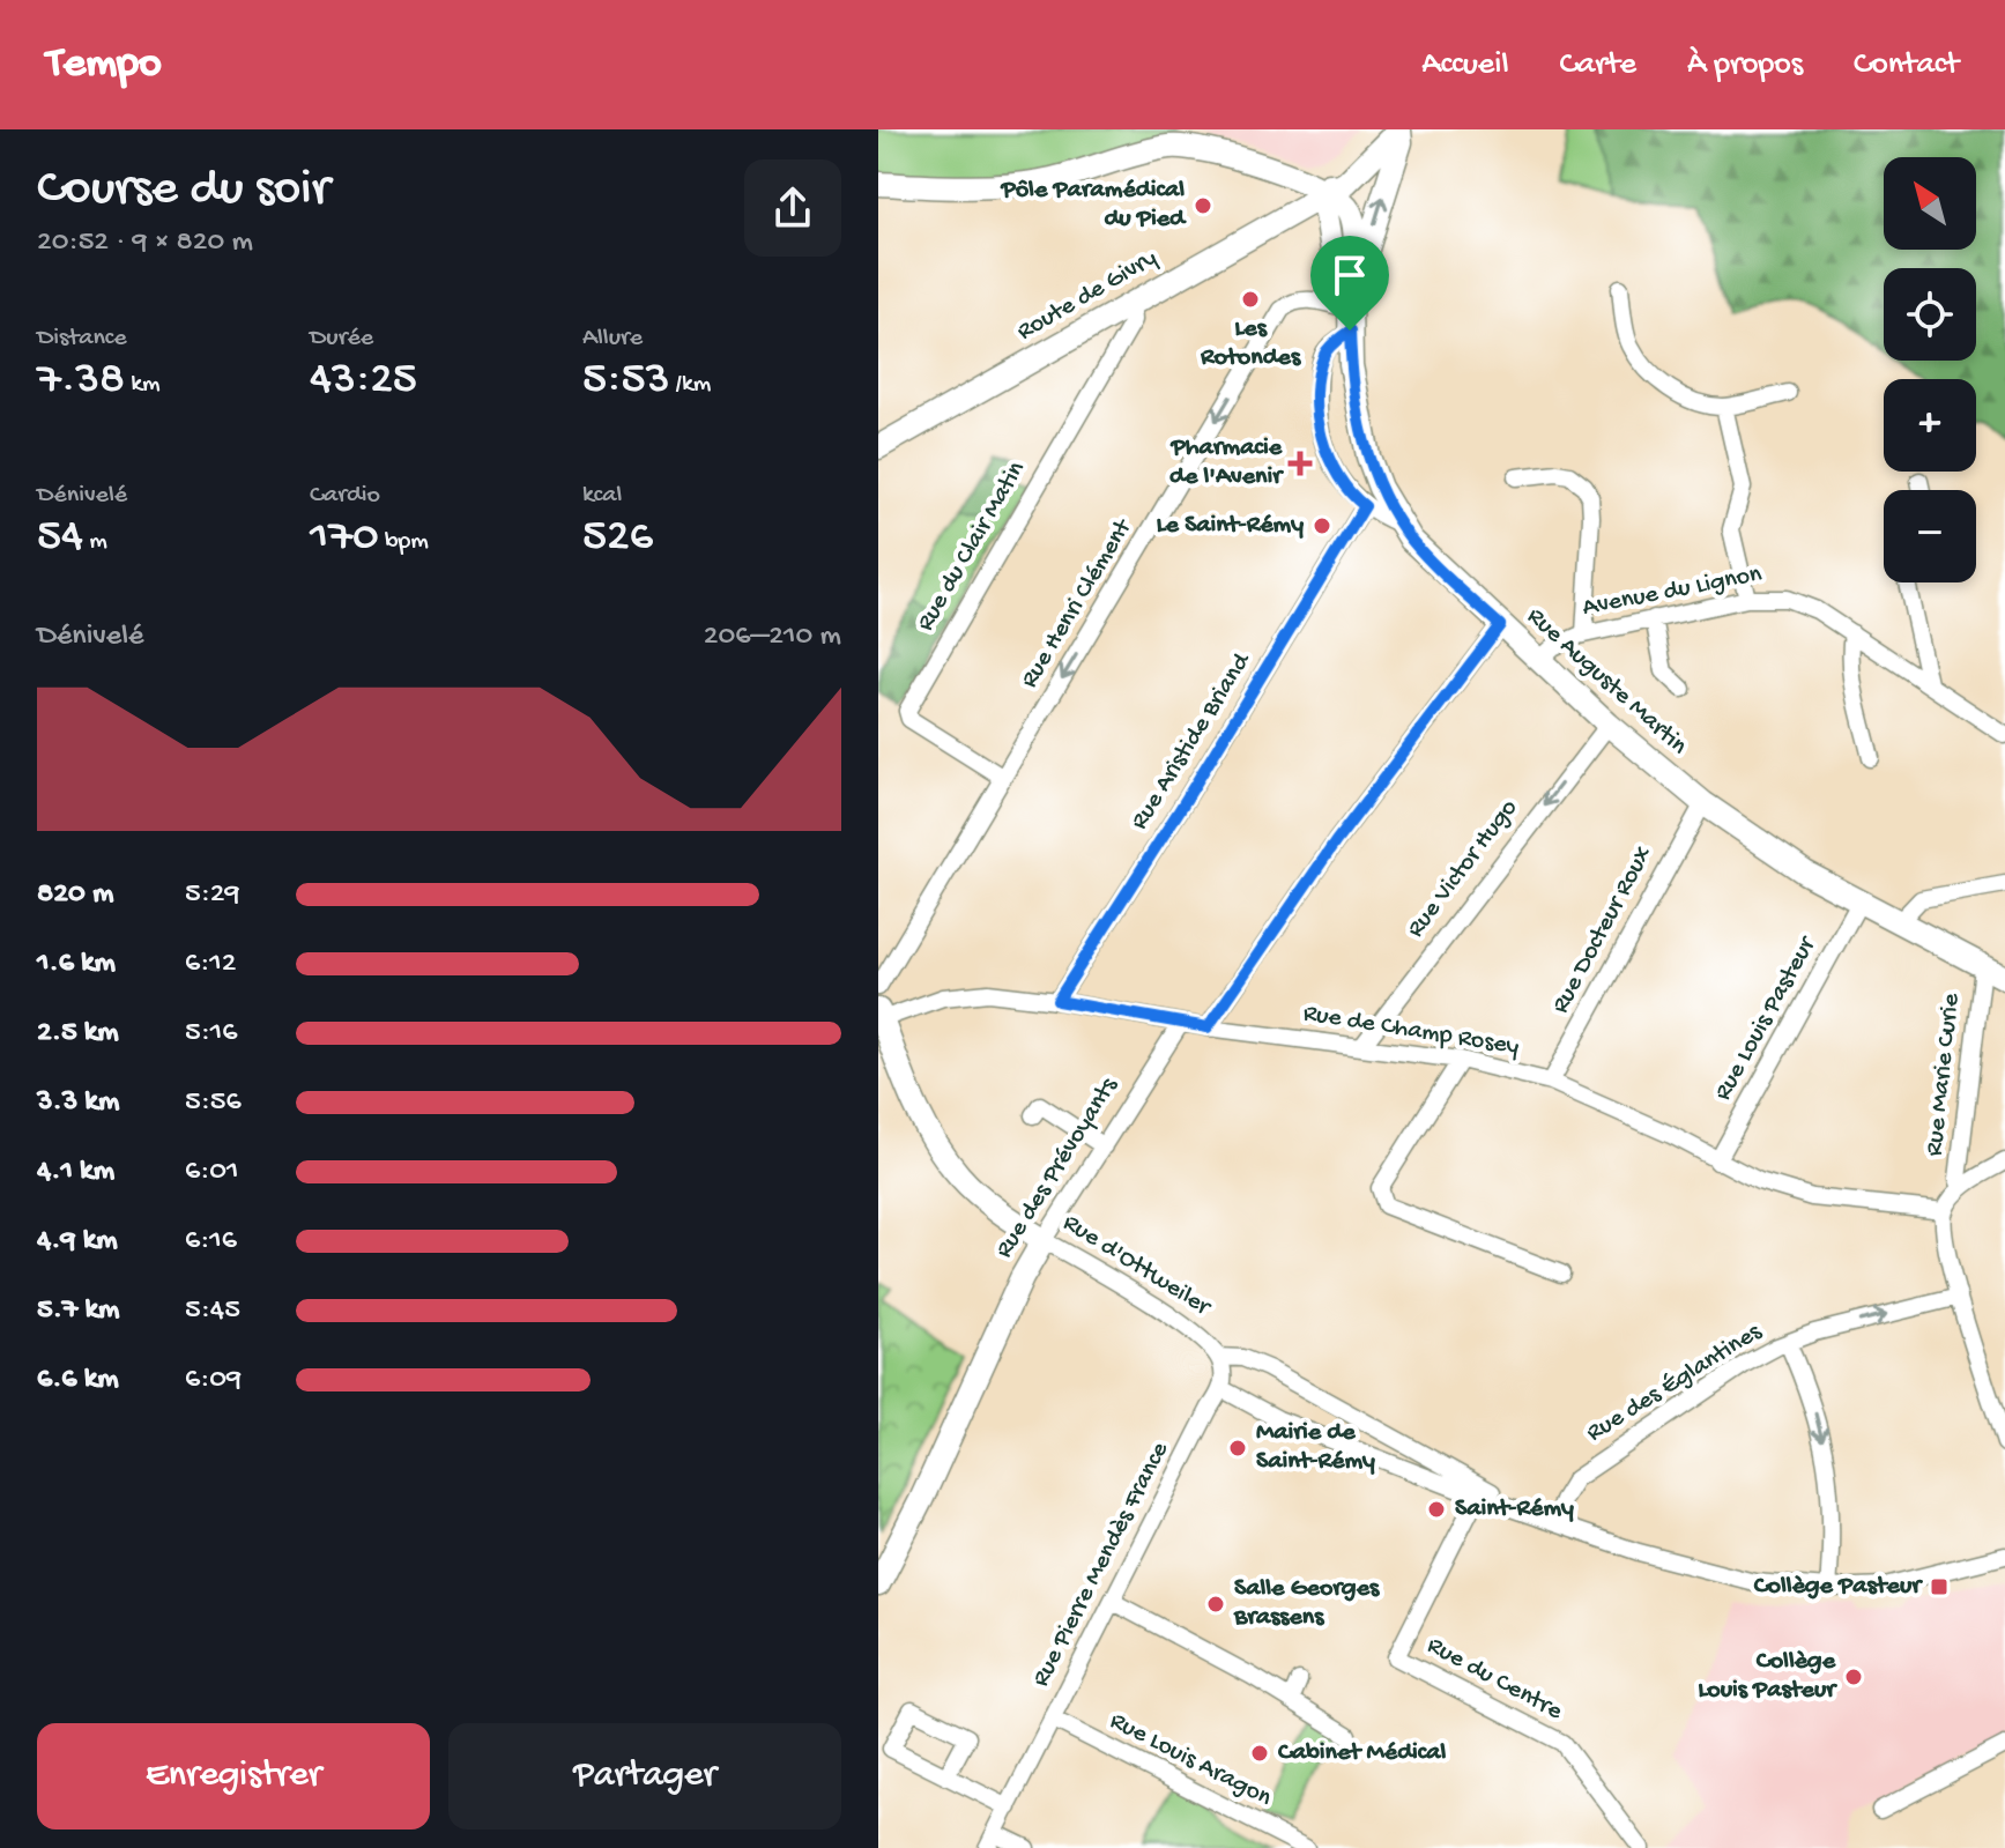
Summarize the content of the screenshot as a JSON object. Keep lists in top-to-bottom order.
{
  "streets": {
    "main road": [
      "Route de Givry",
      "Rue Auguste Martin",
      "Rue des Prévoyants",
      "Rue d'Ottweiler"
    ],
    "street": [
      "Rue du Clair Matin",
      "Avenue du Lignon",
      "Rue Henri Clément",
      "Rue Aristide Briand",
      "Rue Victor Hugo",
      "Rue Docteur Roux",
      "Rue Louis Pasteur",
      "Rue de Champ Rosey",
      "Rue Marie Curie",
      "Rue des Églantines",
      "Rue Pierre Mendès France",
      "Rue du Centre",
      "Rue Louis Aragon"
    ]
  },
  "crossings": [
    ["Route de Givry", "Rue du Clair Matin"],
    ["Rue du Clair Matin", "Rue Henri Clément"],
    ["Avenue du Lignon", "Rue Auguste Martin"],
    ["Rue Henri Clément", "Rue Auguste Martin"],
    ["Rue Auguste Martin", "Rue Aristide Briand"],
    ["Rue Auguste Martin", "Rue Victor Hugo"],
    ["Rue Auguste Martin", "Rue Docteur Roux"],
    ["Rue Auguste Martin", "Rue Louis Pasteur"],
    ["Rue Auguste Martin", "Rue Marie Curie"],
    ["Rue Aristide Briand", "Rue de Champ Rosey"],
    ["Rue Victor Hugo", "Rue de Champ Rosey"],
    ["Rue Docteur Roux", "Rue de Champ Rosey"],
    ["Rue Louis Pasteur", "Rue de Champ Rosey"],
    ["Rue de Champ Rosey", "Rue des Prévoyants"],
    ["Rue de Champ Rosey", "Rue d'Ottweiler"],
    ["Rue des Prévoyants", "Rue d'Ottweiler"],
    ["Rue Pierre Mendès France", "Rue Louis Aragon"]
  ],
  "one_way": ["Rue Henri Clément", "Rue des Églantines"],
  "places": {
    "other": [
      "Pôle Paramédical du Pied",
      "Les Rotondes",
      "Le Saint-Rémy",
      "Mairie de Saint-Rémy",
      "Saint-Rémy",
      "Salle Georges Brassens",
      "Collège Louis Pasteur",
      "Cabinet Médical"
    ],
    "health": ["Pharmacie de l'Avenir"],
    "transit": ["Collège Pasteur"]
  },
  "north": "top left",
  "page": {
    "header": "Tempo",
    "nav": [
      "Accueil",
      "Carte",
      "À propos",
      "Contact"
    ],
    "heading": ["Course du soir", "20:52 · 9 × 820 m"],
    "map_buttons": ["+", "−"],
    "stats": [
      ["Distance", "7.38 km"],
      ["Durée", "43:25"],
      ["Allure", "5:53 /km"],
      ["Dénivelé", "54 m"],
      ["Cardio", "170 bpm"],
      ["kcal", "526"]
    ],
    "chart": ["Dénivelé", "206–210 m"],
    "list": [
      {
        "name": "820 m",
        "note": "5:29"
      },
      {
        "name": "1.6 km",
        "note": "6:12"
      },
      {
        "name": "2.5 km",
        "note": "5:16"
      },
      {
        "name": "3.3 km",
        "note": "5:56"
      },
      {
        "name": "4.1 km",
        "note": "6:01"
      },
      {
        "name": "4.9 km",
        "note": "6:16"
      },
      {
        "name": "5.7 km",
        "note": "5:45"
      },
      {
        "name": "6.6 km",
        "note": "6:09"
      }
    ],
    "buttons": ["Enregistrer", "Partager"]
  }
}
